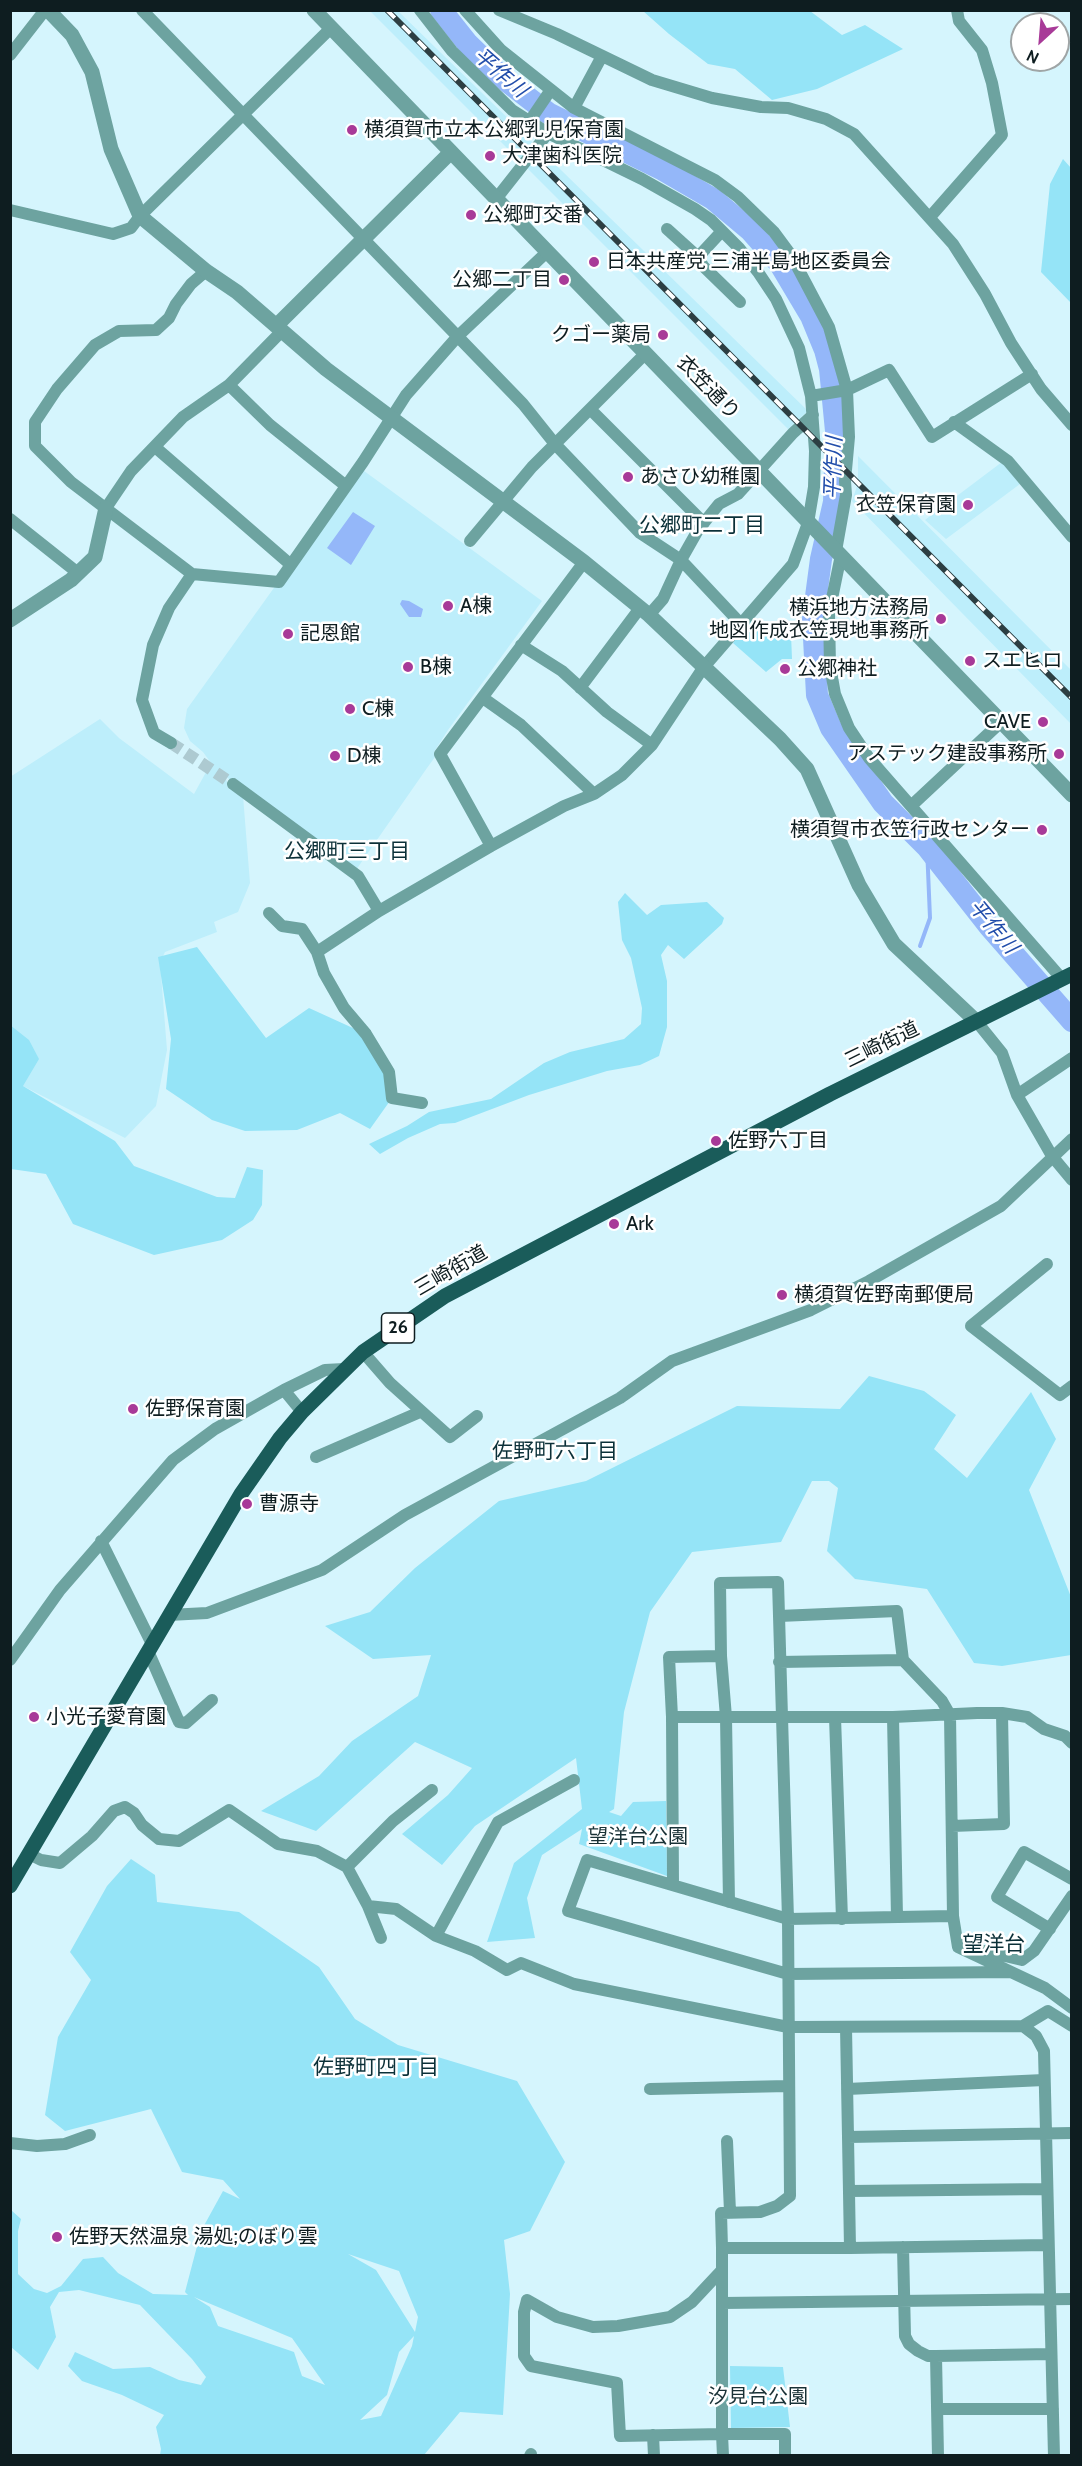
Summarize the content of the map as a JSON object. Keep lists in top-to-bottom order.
{
  "streets": {
    "main road": ["三崎街道", "26"],
    "street": ["衣笠通り"]
  },
  "districts": [
    "公郷町二丁目",
    "公郷町三丁目",
    "佐野町六丁目",
    "望洋台",
    "佐野町四丁目"
  ],
  "water": ["平作川"],
  "parks": ["望洋台公園", "汐見台公園"],
  "places": [
    "横須賀市立本公郷乳児保育園",
    "大津歯科医院",
    "公郷町交番",
    "日本共産党 三浦半島地区委員会",
    "公郷二丁目",
    "クゴー薬局",
    "あさひ幼稚園",
    "衣笠保育園",
    "A棟",
    "横浜地方法務局 地図作成衣笠現地事務所",
    "記恩館",
    "スエヒロ",
    "B棟",
    "公郷神社",
    "C棟",
    "CAVE",
    "アステック建設事務所",
    "D棟",
    "横須賀市衣笠行政センター",
    "佐野六丁目",
    "Ark",
    "横須賀佐野南郵便局",
    "佐野保育園",
    "曹源寺",
    "小光子愛育園",
    "佐野天然温泉 湯処;のぼり雲"
  ],
  "north": "bottom left"
}
